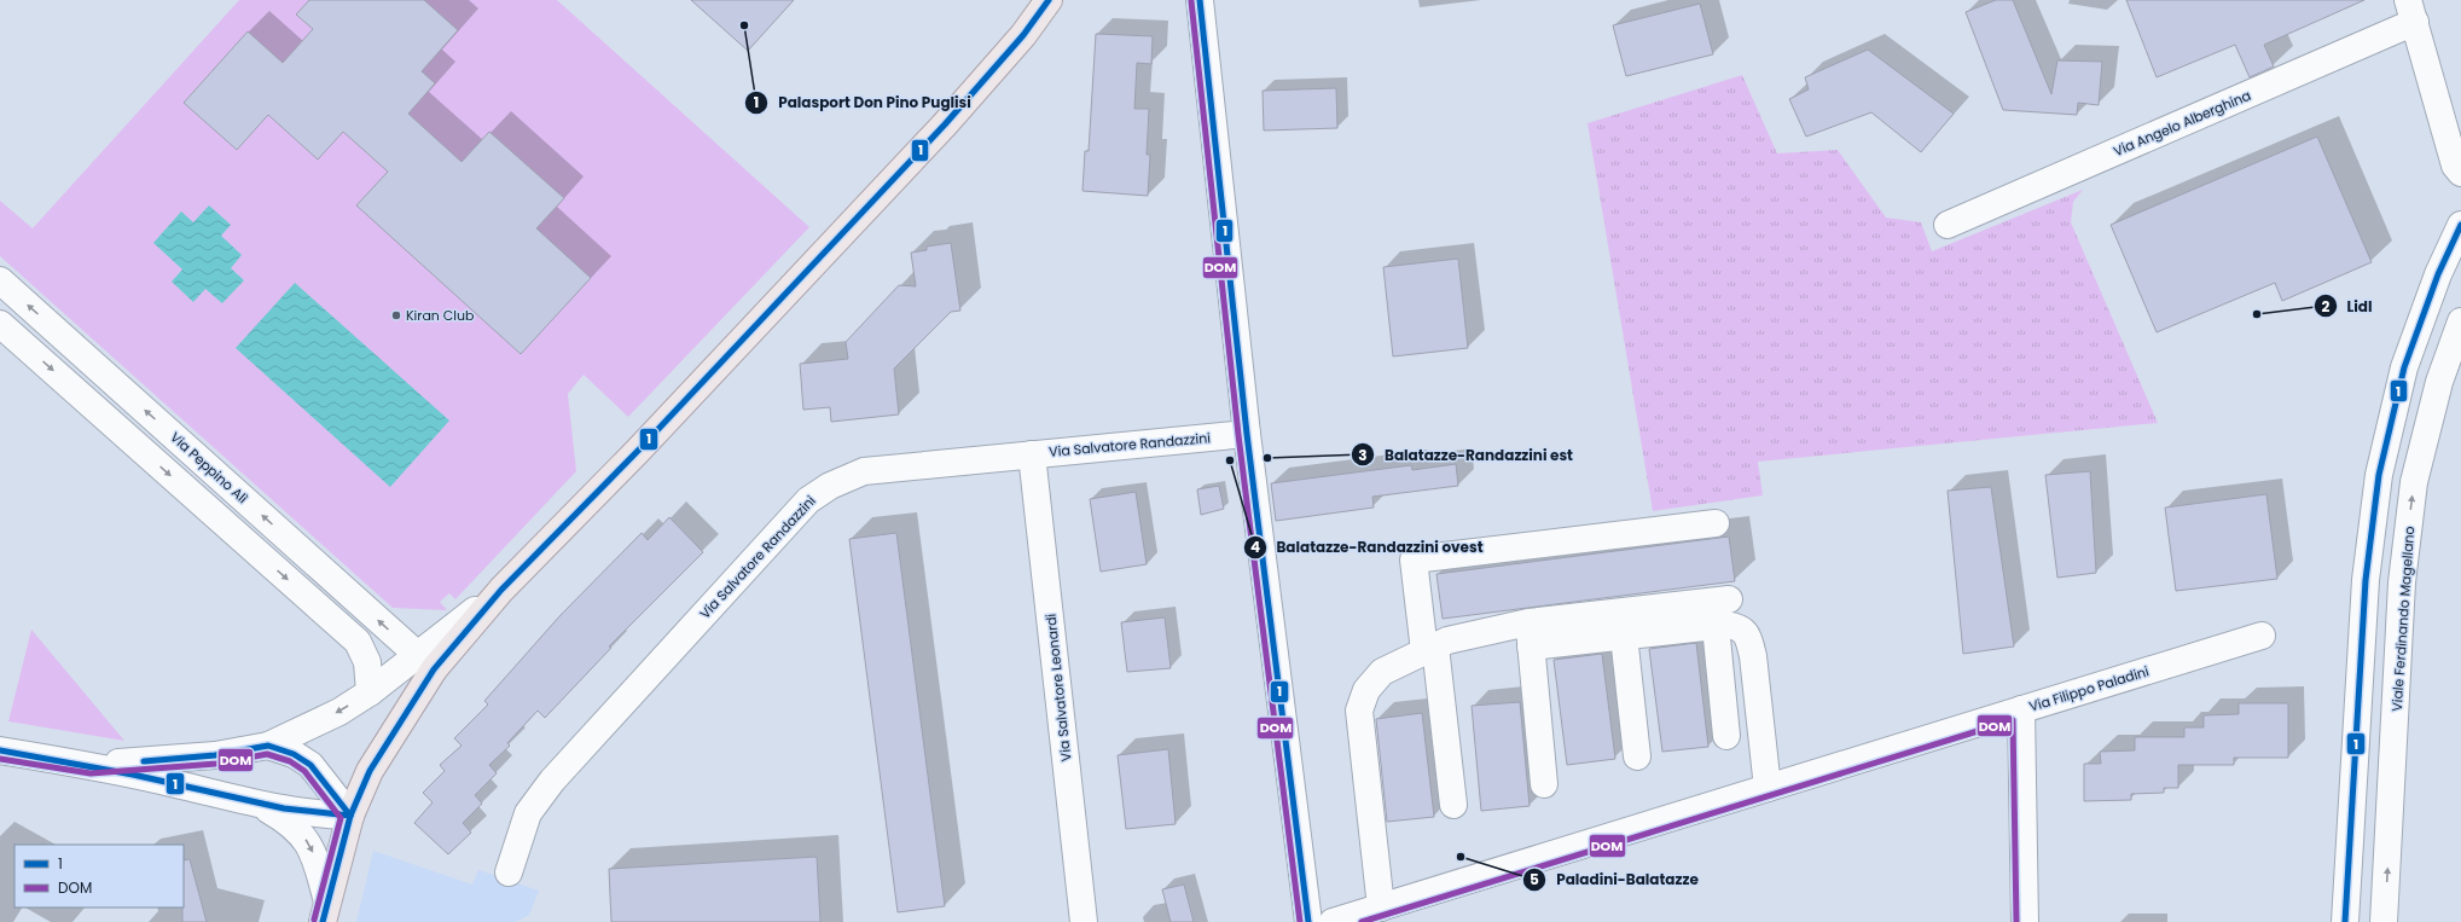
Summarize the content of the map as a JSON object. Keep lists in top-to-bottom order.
{
  "streets": {
    "street": [
      "Via Angelo Alberghina",
      "Via Salvatore Randazzini",
      "Via Peppino Alì",
      "Viale Ferdinando Magellano",
      "Via Salvatore Leonardi",
      "Via Filippo Paladini"
    ]
  },
  "crossings": [
    ["Via Salvatore Randazzini", "Via Salvatore Leonardi"]
  ],
  "places": [
    "Palasport Don Pino Puglisi",
    "Lidl",
    "Kiran Club",
    "Balatazze-Randazzini est",
    "Balatazze-Randazzini ovest",
    "Paladini-Balatazze"
  ],
  "lines": ["transit line 1", "transit line DOM"],
  "legend": ["1", "DOM"]
}
